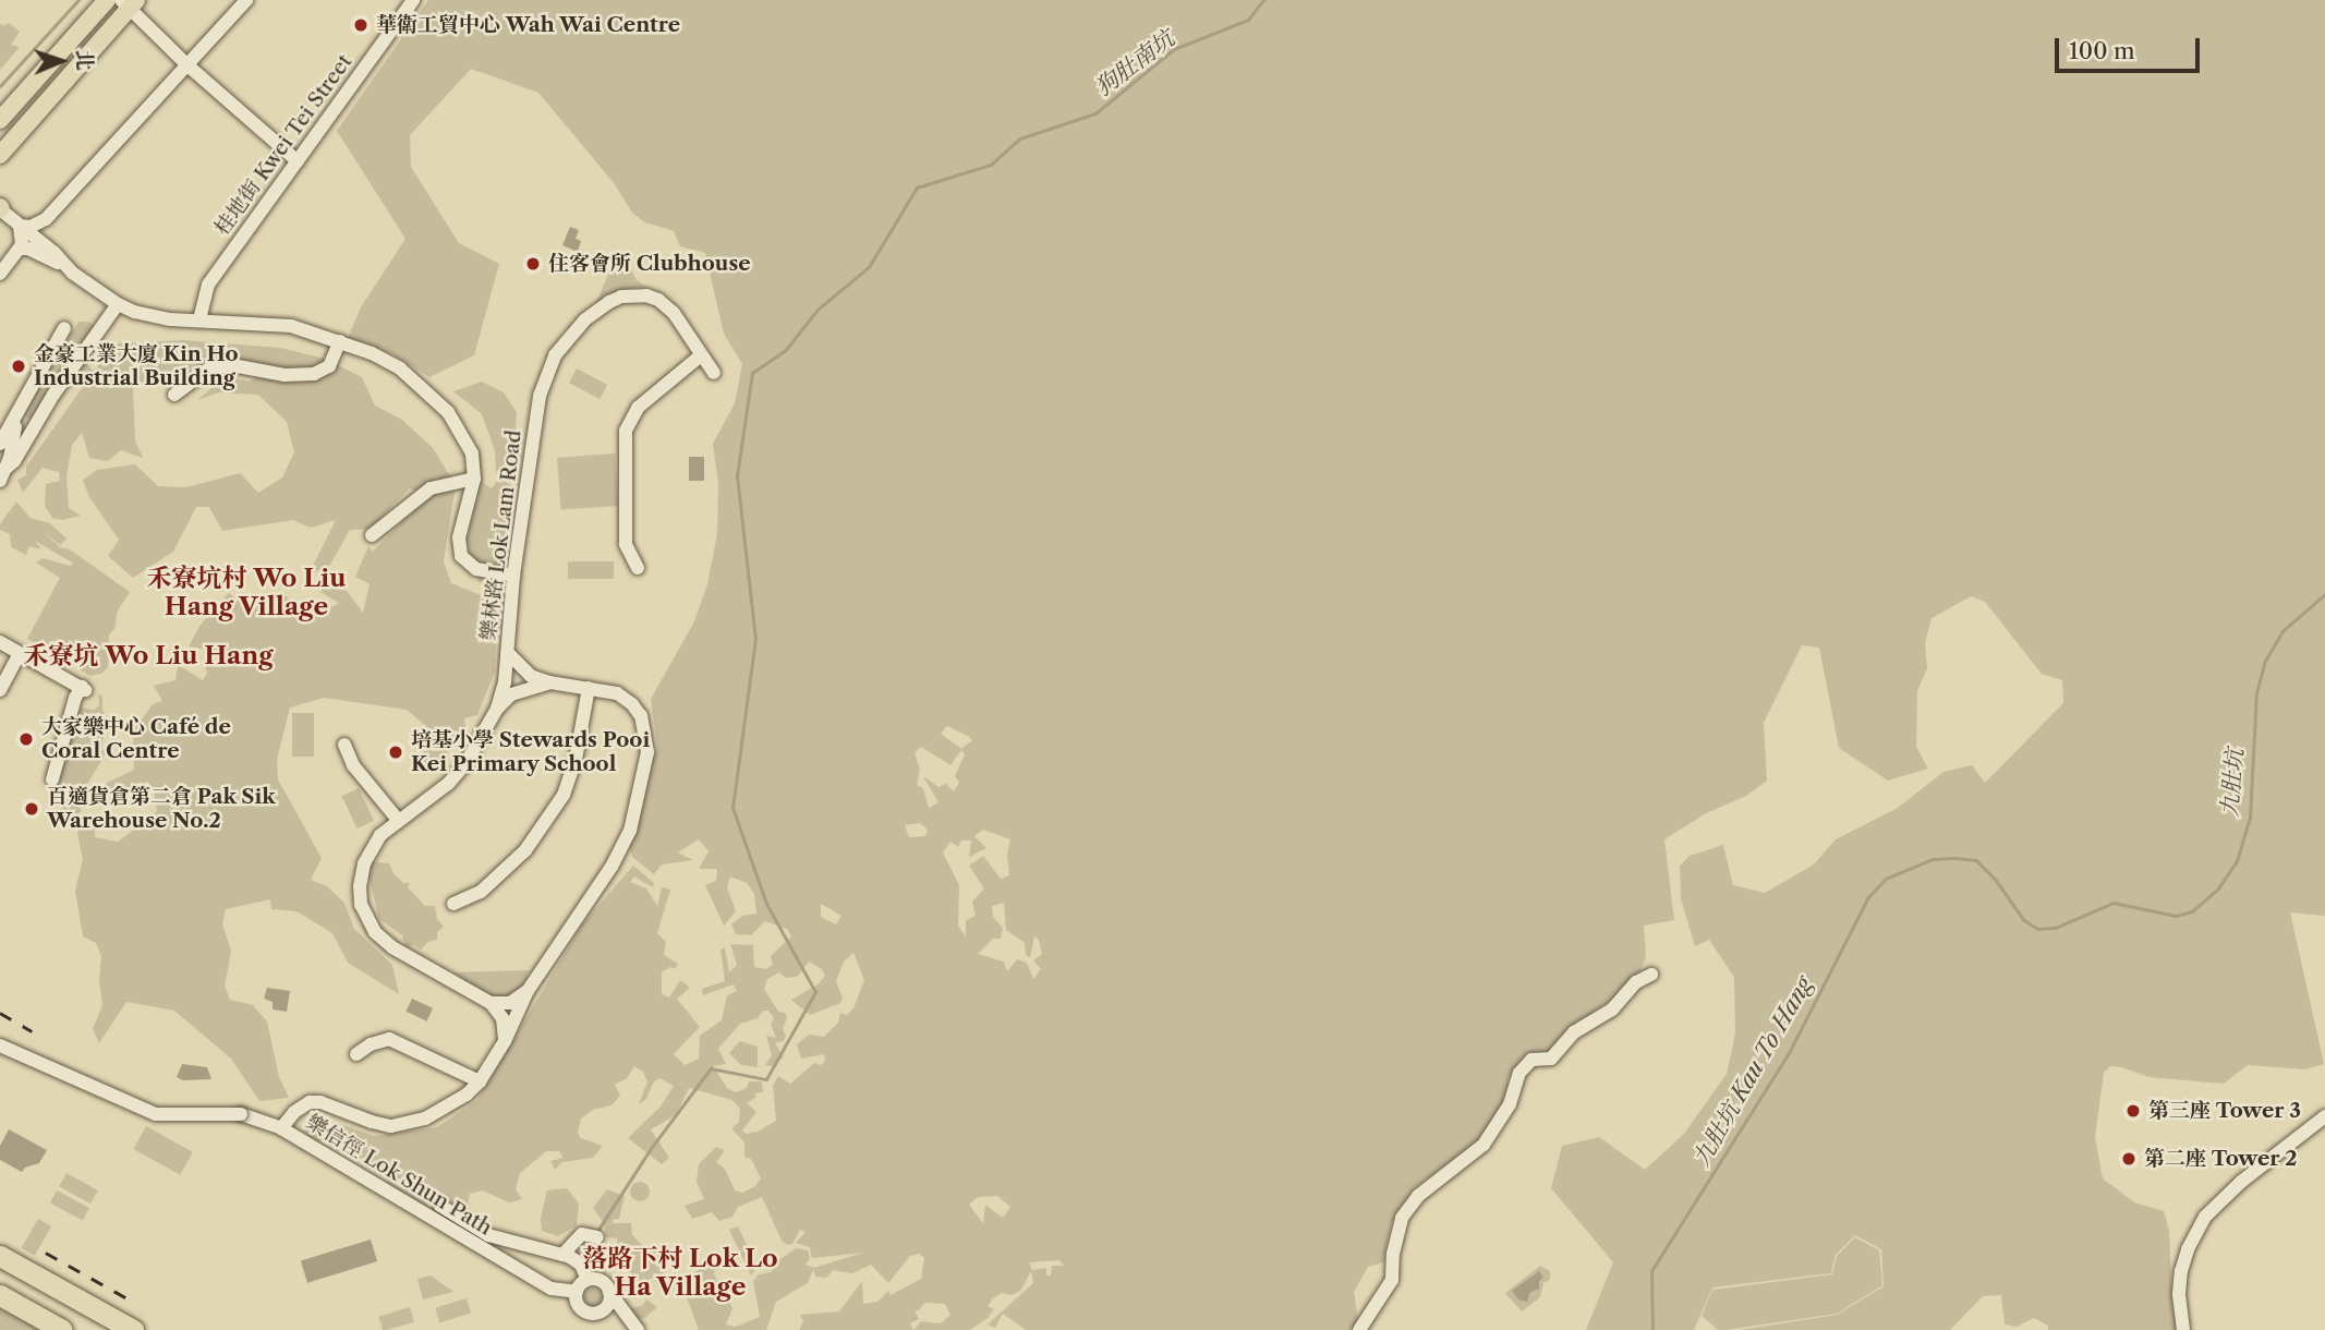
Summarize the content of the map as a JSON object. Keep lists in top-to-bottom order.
{
  "streets": {
    "street": ["桂地街 Kwei Tei Street", "樂林路 Lok Lam Road", "樂信徑 Lok Shun Path"]
  },
  "crossings": [
    ["樂林路 Lok Lam Road", "樂信徑 Lok Shun Path"]
  ],
  "districts": ["禾寮坑村 Wo Liu Hang Village", "禾寮坑 Wo Liu Hang", "落路下村 Lok Lo Ha Village"],
  "water": ["狗肚南坑", "九肚坑", "九肚坑 Kau To Hang"],
  "places": [
    "華衛工貿中心 Wah Wai Centre",
    "住客會所 Clubhouse",
    "金豪工業大廈 Kin Ho Industrial Building",
    "大家樂中心 Café de Coral Centre",
    "培基小學 Stewards Pooi Kei Primary School",
    "百適貨倉第二倉 Pak Sik Warehouse No.2",
    "第三座 Tower 3",
    "第二座 Tower 2"
  ],
  "scale_bar": "100 m",
  "north": "right"
}
